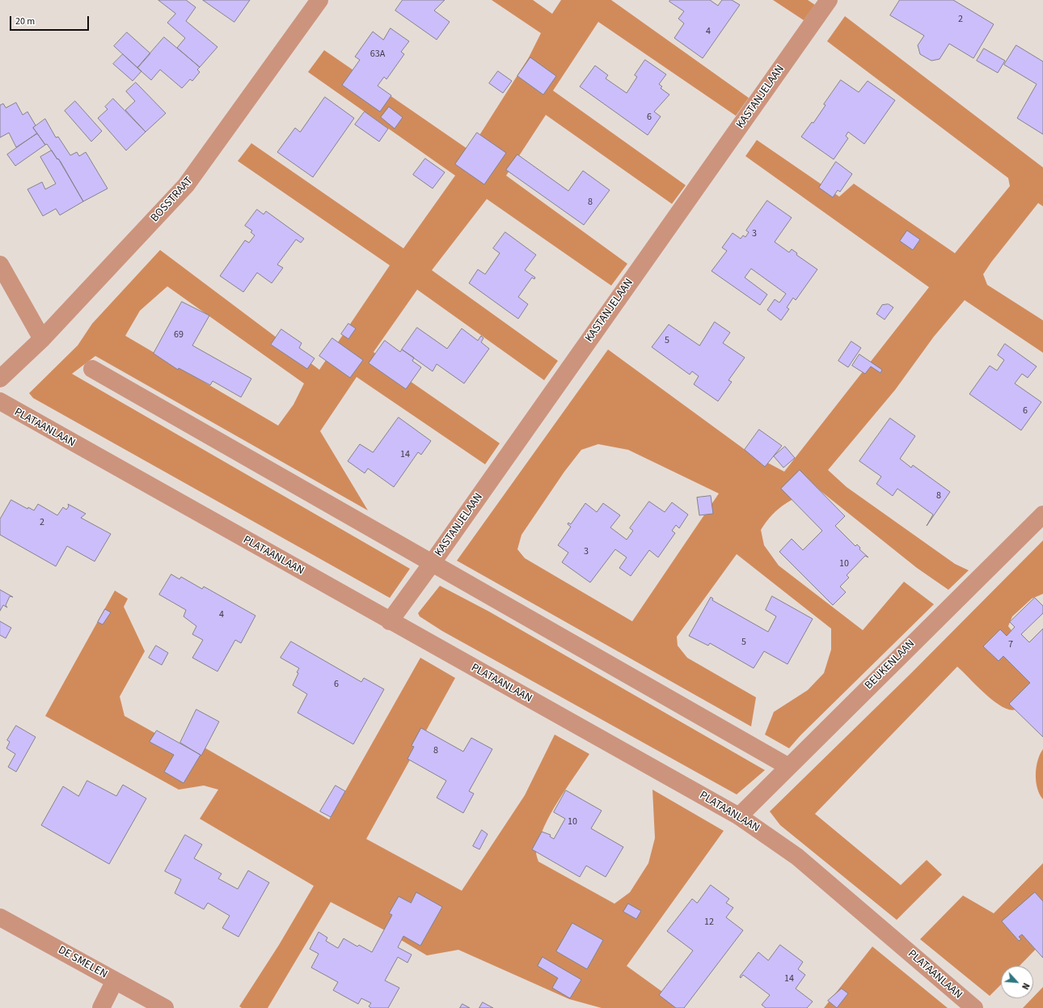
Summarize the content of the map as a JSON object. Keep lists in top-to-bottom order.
{
  "streets": {
    "street": [
      "KASTANJELAAN",
      "BOSSTRAAT",
      "PLATAANLAAN",
      "BEUKENLAAN",
      "DE SMELEN"
    ]
  },
  "crossings": [
    ["KASTANJELAAN", "PLATAANLAAN"],
    ["PLATAANLAAN", "BEUKENLAAN"]
  ],
  "house_numbers": [
    "2",
    "4",
    "63A",
    "6",
    "8",
    "3",
    "69",
    "5",
    "6",
    "14",
    "8",
    "2",
    "3",
    "10",
    "4",
    "5",
    "7",
    "6",
    "8",
    "10",
    "12",
    "14"
  ],
  "scale_bar": "20 m",
  "north": "bottom right"
}
